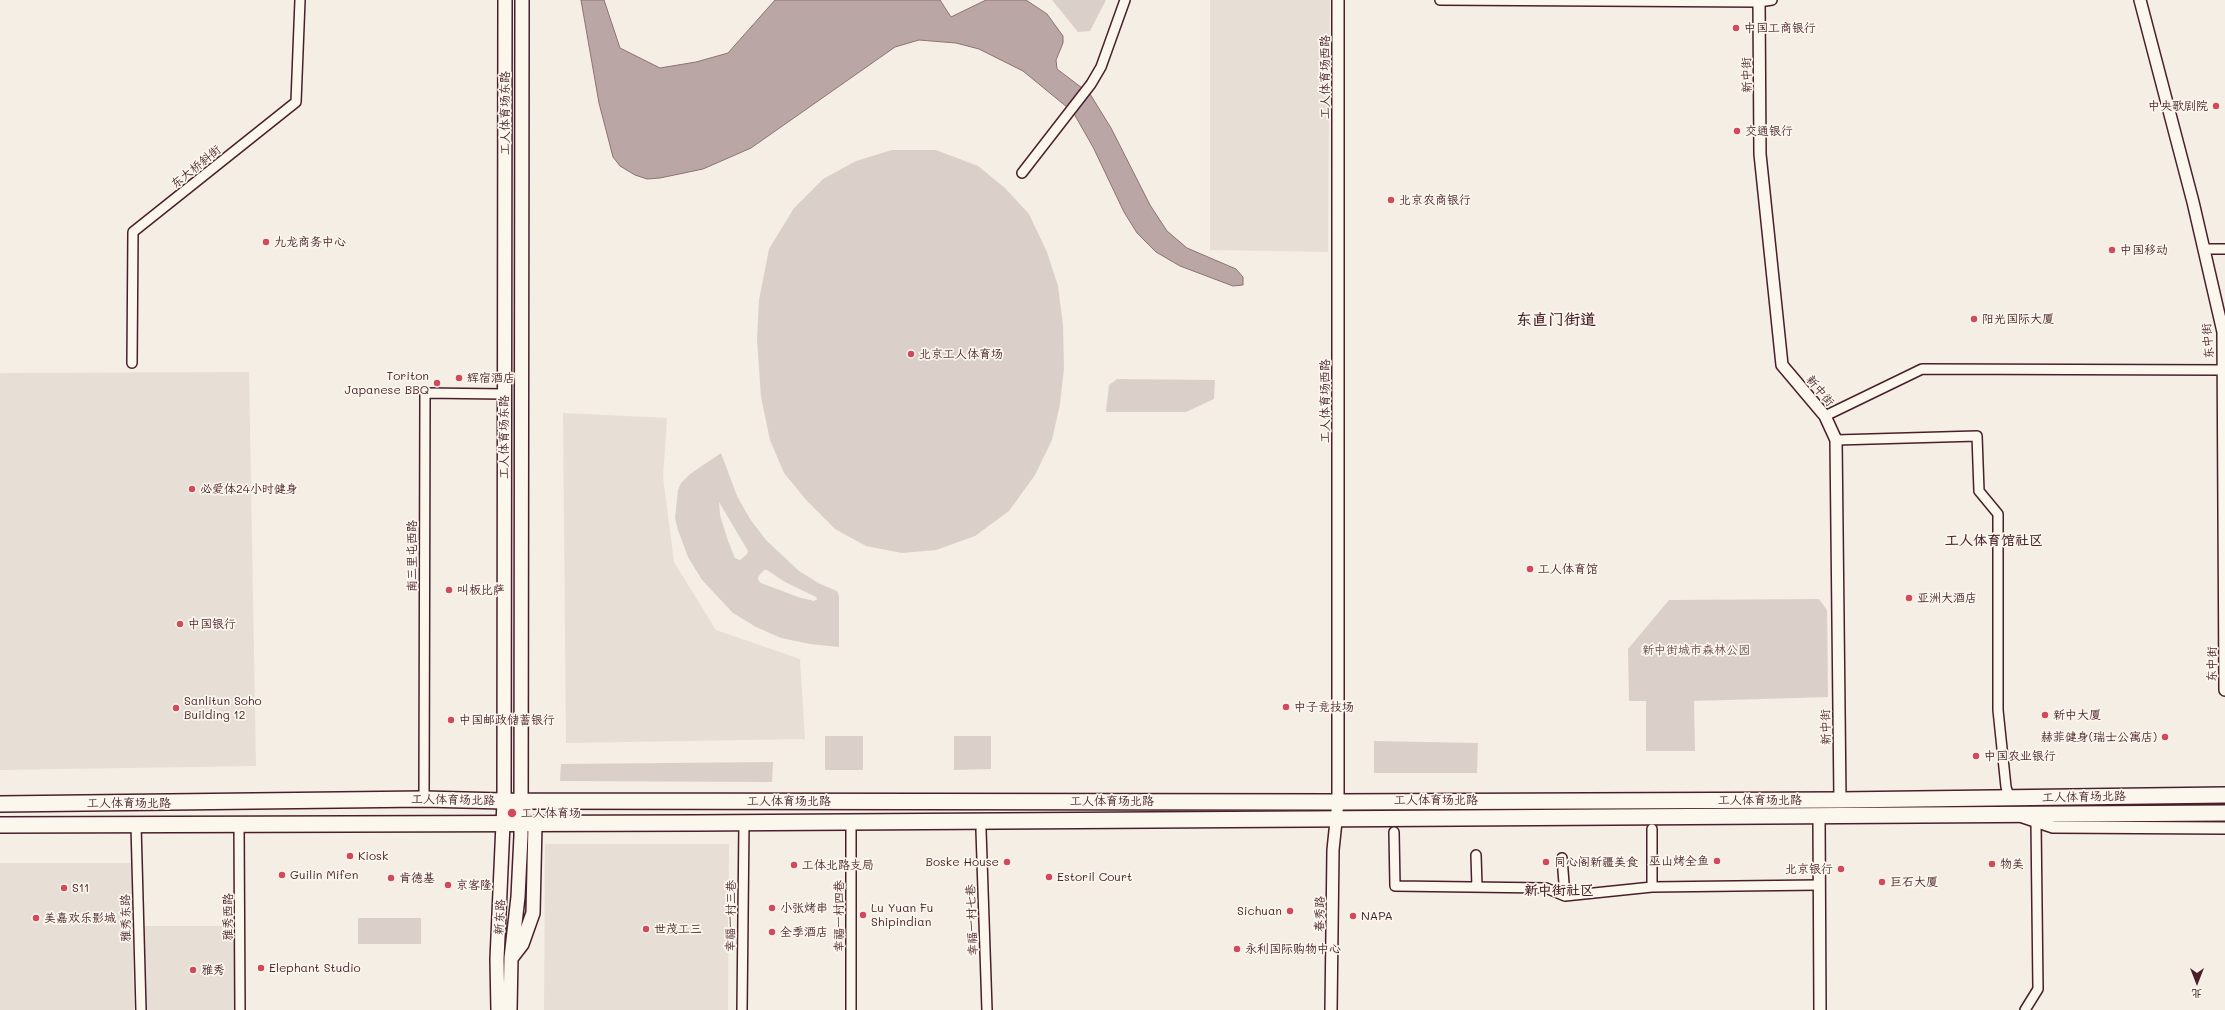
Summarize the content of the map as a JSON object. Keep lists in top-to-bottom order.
{
  "streets": {
    "main road": ["工人体育场东路", "工人体育场北路", "新东路"],
    "street": [
      "新中街",
      "工人体育场西路",
      "东大桥斜街",
      "东中街",
      "南三里屯西路",
      "春秀路",
      "幸福一村三巷",
      "幸福一村四巷",
      "雅秀西路",
      "雅秀东路",
      "幸福一村七巷"
    ]
  },
  "crossings": [
    ["新中街", "工人体育场北路"],
    ["工人体育场西路", "工人体育场北路"],
    ["工人体育场西路", "春秀路"],
    ["工人体育场东路", "南三里屯西路"],
    ["工人体育场东路", "工人体育场北路"],
    ["工人体育场东路", "新东路"],
    ["南三里屯西路", "工人体育场北路"],
    ["工人体育场北路", "春秀路"],
    ["工人体育场北路", "幸福一村三巷"],
    ["工人体育场北路", "幸福一村四巷"],
    ["工人体育场北路", "雅秀西路"],
    ["工人体育场北路", "新东路"],
    ["工人体育场北路", "雅秀东路"]
  ],
  "districts": ["东直门街道", "工人体育馆社区", "新中街社区"],
  "parks": ["新中街城市森林公园"],
  "places": [
    "中国工商银行",
    "中央歌剧院",
    "交通银行",
    "北京农商银行",
    "九龙商务中心",
    "中国移动",
    "阳光国际大厦",
    "北京工人体育场",
    "辉宿酒店",
    "Toriton Japanese BBQ",
    "必爱体24小时健身",
    "工人体育馆",
    "叫板比萨",
    "亚洲大酒店",
    "中国银行",
    "中子竞技场",
    "Sanlitun Soho Building 12",
    "新中大厦",
    "中国邮政储蓄银行",
    "赫菲健身(瑞士公寓店)",
    "中国农业银行",
    "工人体育场",
    "Kiosk",
    "巫山烤全鱼",
    "Boske House",
    "同心阁新疆美食",
    "物美",
    "工体北路支局",
    "北京银行",
    "Guilin Mifen",
    "Estoril Court",
    "肯德基",
    "巨石大厦",
    "京客隆",
    "S11",
    "小张烤串",
    "Sichuan",
    "Lu Yuan Fu Shipindian",
    "NAPA",
    "美嘉欢乐影城",
    "世茂工三",
    "全季酒店",
    "永利国际购物中心",
    "Elephant Studio",
    "雅秀"
  ],
  "north": "bottom"
}
